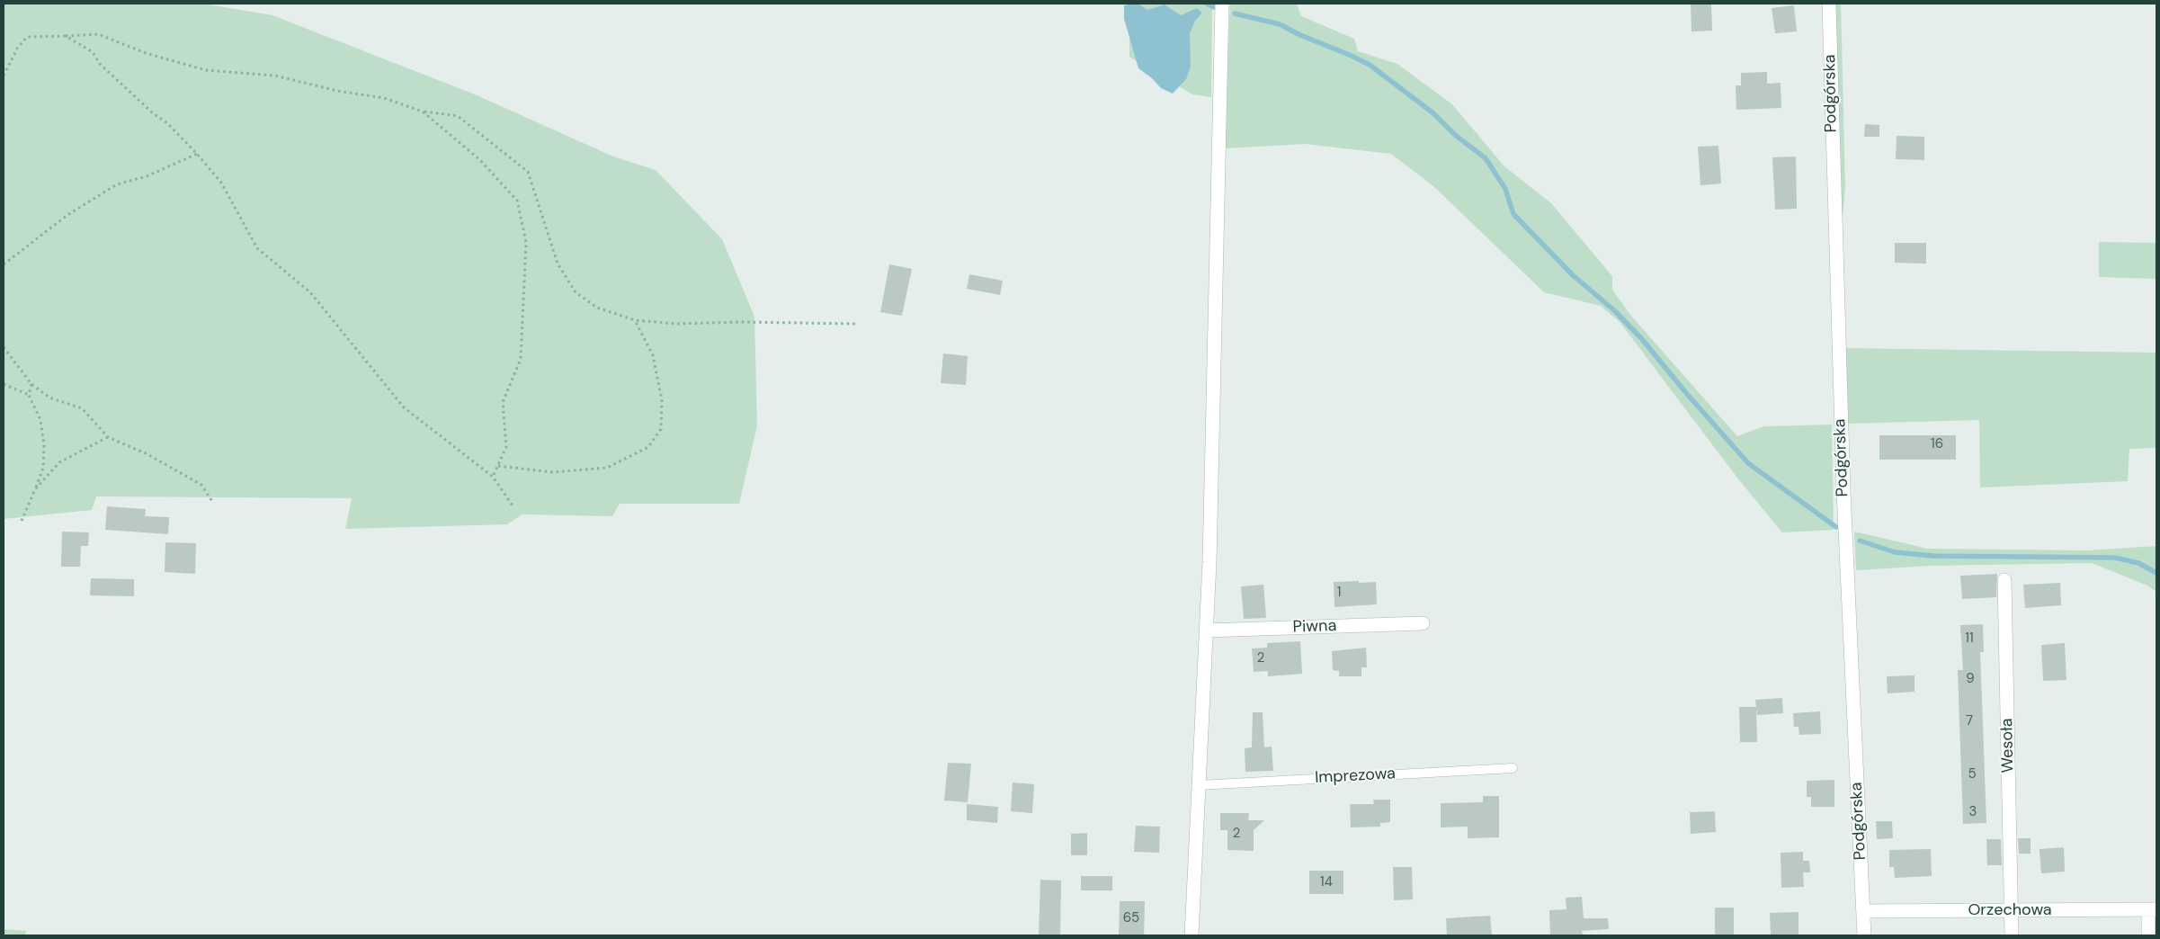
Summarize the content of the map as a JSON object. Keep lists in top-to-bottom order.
{
  "streets": {
    "street": [
      "Podgórska",
      "Piwna",
      "Wesoła",
      "Orzechowa"
    ],
    "lane": ["Imprezowa"]
  },
  "crossings": [
    ["Podgórska", "Orzechowa"],
    ["Wesoła", "Orzechowa"]
  ],
  "house_numbers": [
    "16",
    "1",
    "11",
    "2",
    "9",
    "7",
    "5",
    "3",
    "2",
    "14",
    "65"
  ]
}
